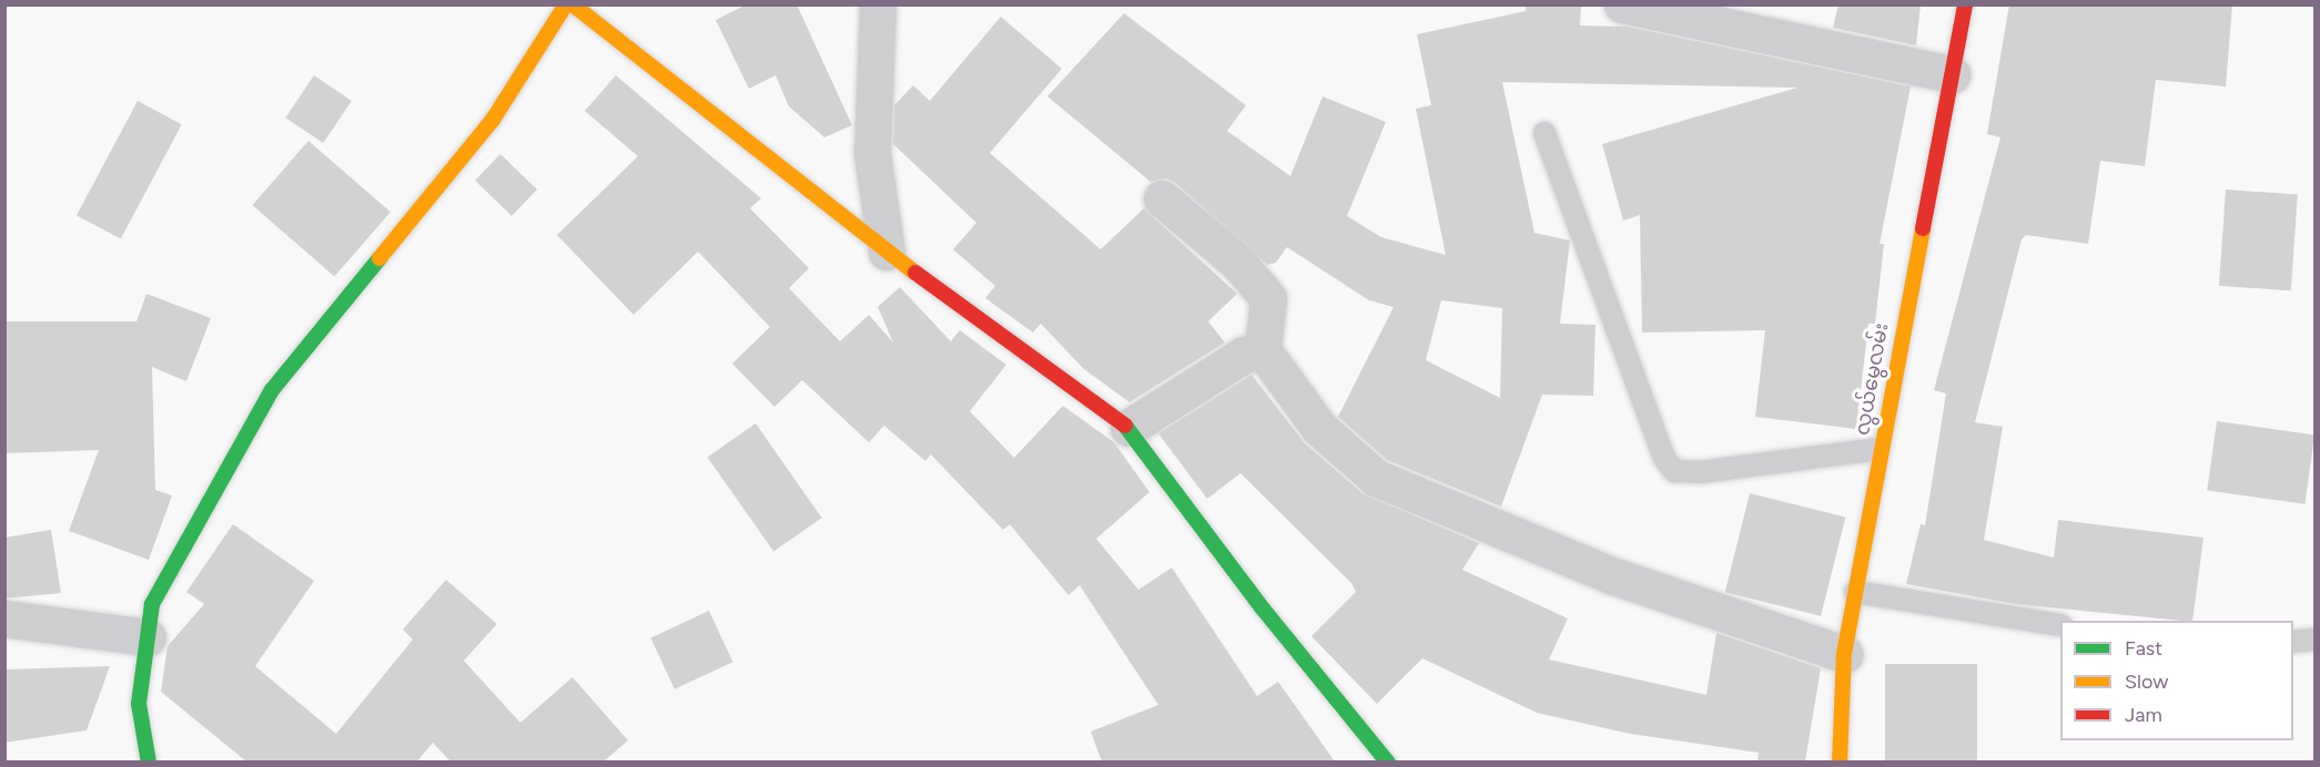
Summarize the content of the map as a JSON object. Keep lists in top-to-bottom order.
{
  "streets": {
    "street": ["လွယ်မွေလမ်း"]
  },
  "legend": ["Fast", "Slow", "Jam"]
}
